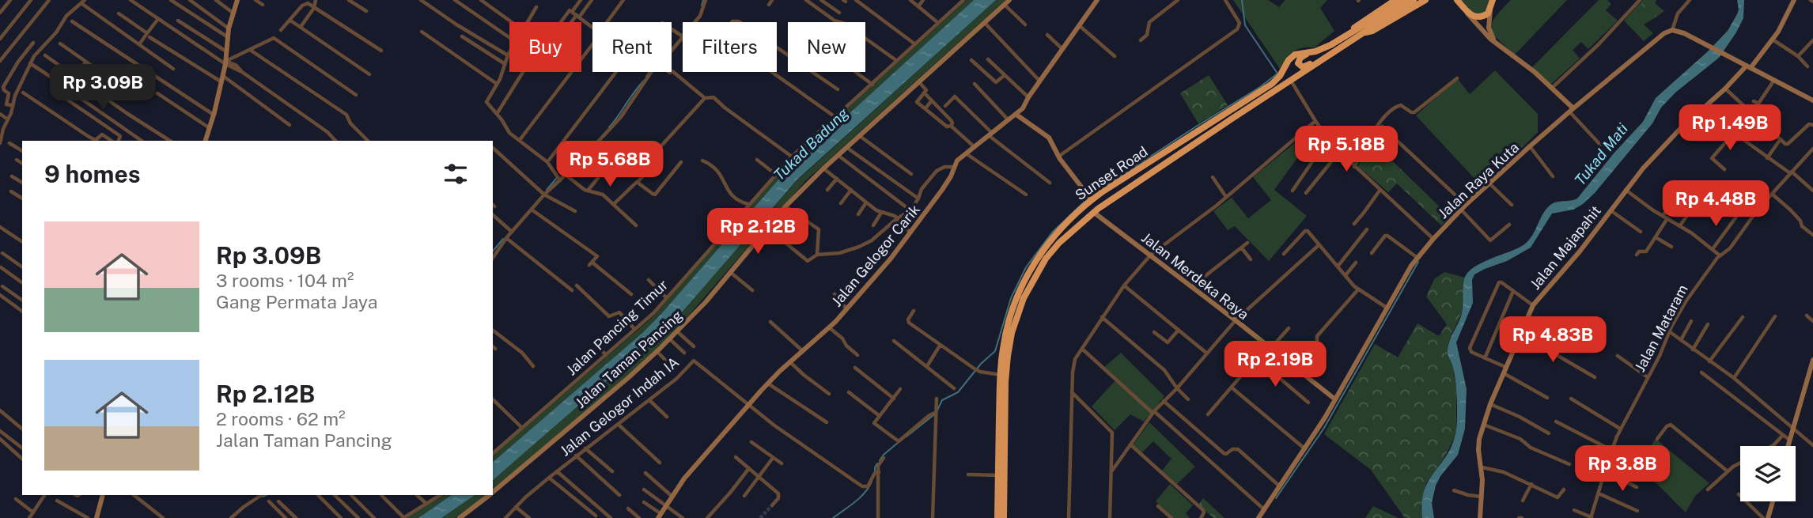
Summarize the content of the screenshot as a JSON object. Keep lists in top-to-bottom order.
{
  "streets": {
    "highway": ["Sunset Road"],
    "street": [
      "Jalan Raya Kuta",
      "Jalan Majapahit",
      "Jalan Gelogor Carik",
      "Jalan Merdeka Raya",
      "Jalan Pancing Timur",
      "Jalan Mataram",
      "Jalan Taman Pancing",
      "Jalan Gelogor Indah IA"
    ]
  },
  "crossings": [
    ["Sunset Road", "Jalan Merdeka Raya"],
    ["Jalan Raya Kuta", "Jalan Merdeka Raya"],
    ["Jalan Gelogor Carik", "Jalan Gelogor Indah IA"]
  ],
  "water": ["Tukad Badung", "Tukad Mati"],
  "page": {
    "chip": [
      "Buy",
      "Rent",
      "Filters",
      "New"
    ],
    "price": [
      "Rp 3.09B",
      "Rp 1.49B",
      "Rp 5.18B",
      "Rp 5.68B",
      "Rp 4.48B",
      "Rp 2.12B",
      "Rp 4.83B",
      "Rp 2.19B",
      "Rp 3.8B"
    ],
    "heading": "9 homes",
    "list": [
      {
        "name": "Rp 3.09B",
        "note": "3 rooms · 104 m² · Gang Permata Jaya"
      },
      {
        "name": "Rp 2.12B",
        "note": "2 rooms · 62 m² · Jalan Taman Pancing"
      }
    ]
  }
}
